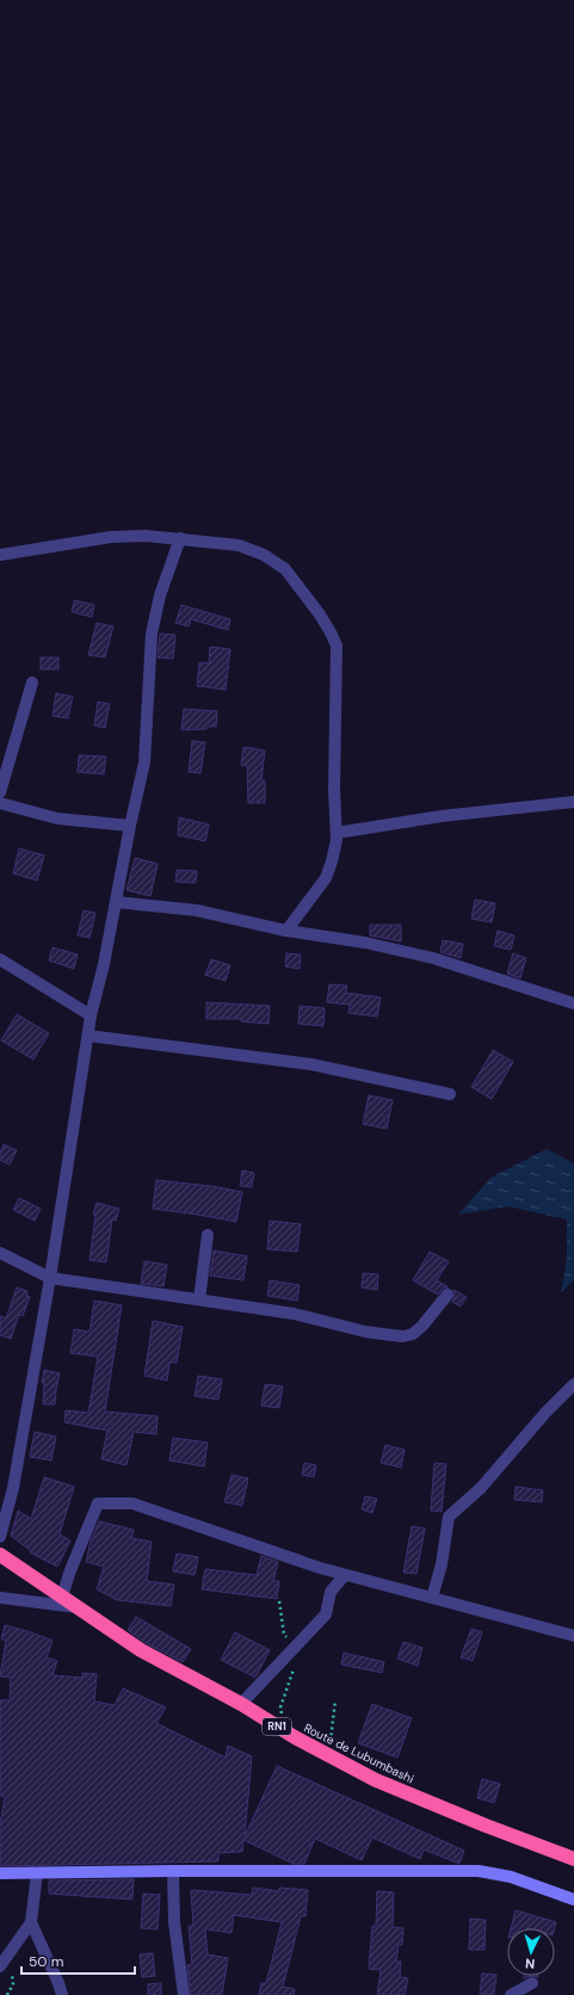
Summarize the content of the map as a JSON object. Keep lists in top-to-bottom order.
{
  "streets": {
    "highway": ["RN1", "Route de Lubumbashi"]
  },
  "scale_bar": "50 m",
  "north": "bottom"
}
